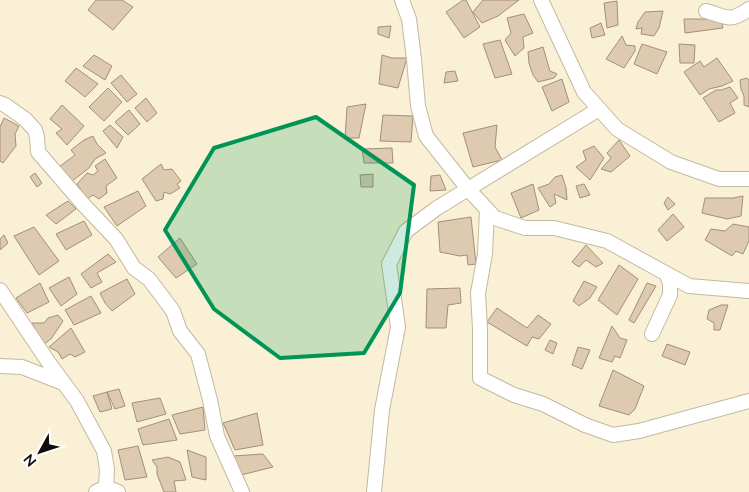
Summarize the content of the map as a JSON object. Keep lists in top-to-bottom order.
{
  "north": "bottom left"
}
